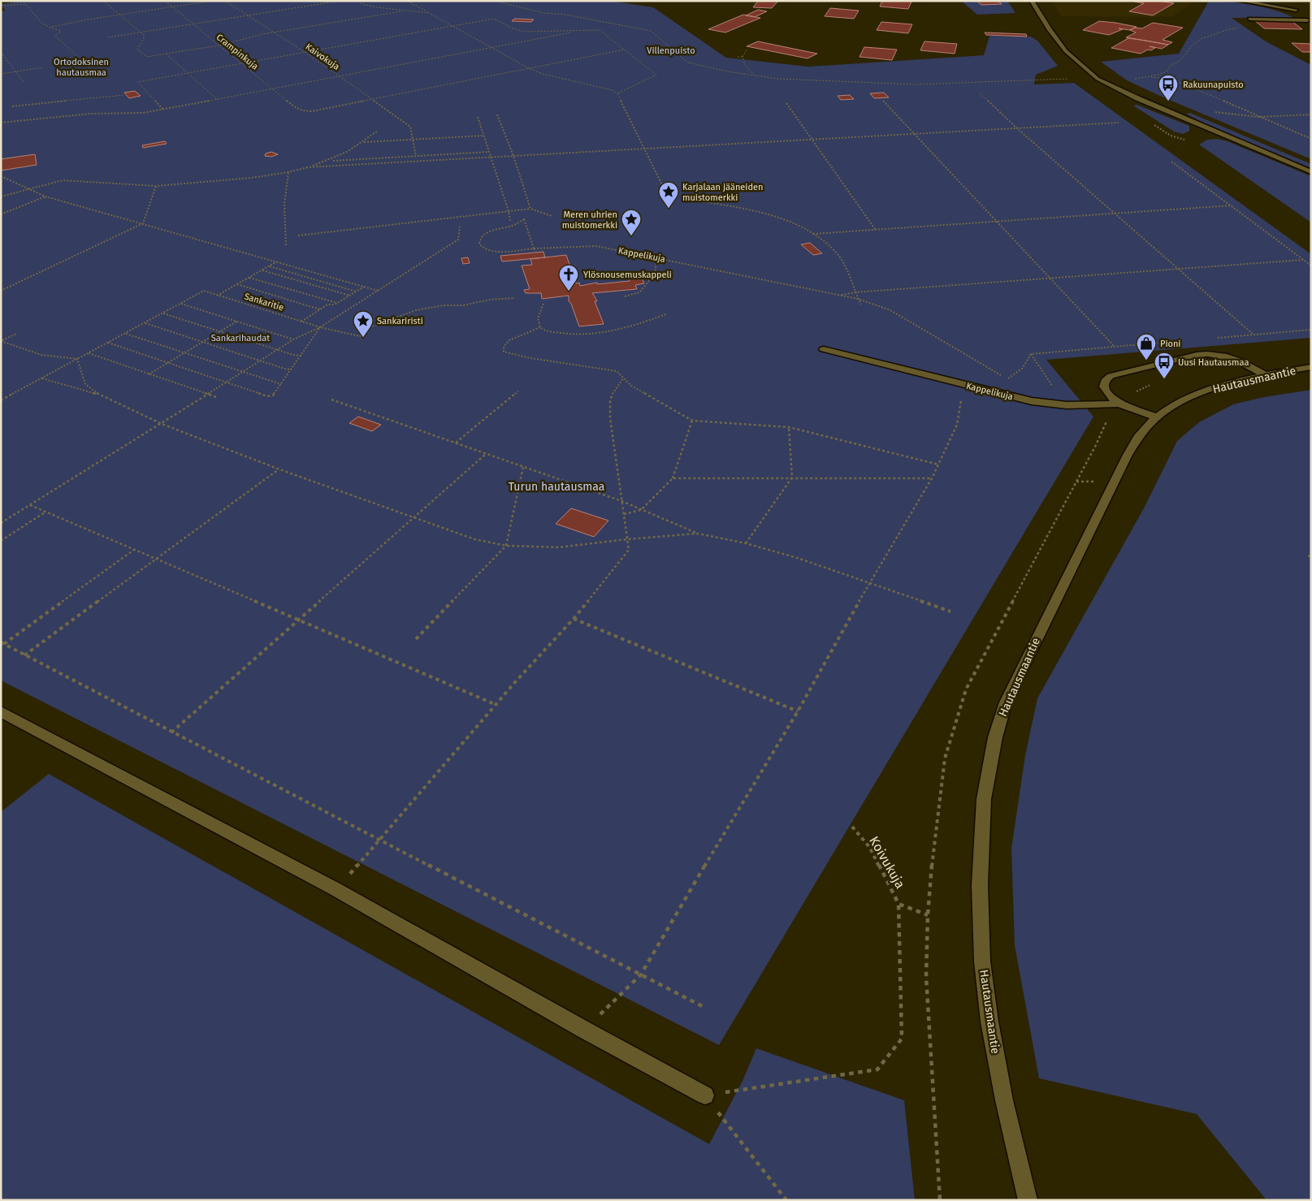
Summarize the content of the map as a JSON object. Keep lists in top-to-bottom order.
{
  "streets": {
    "street": ["Kappelikuja", "Hautausmaantie"],
    "path": [
      "Crampinkuja",
      "Kaivokuja",
      "Sankaritie",
      "Koivukuja"
    ]
  },
  "crossings": [
    ["Crampinkuja", "Kaivokuja"],
    ["Kappelikuja", "Hautausmaantie"]
  ],
  "parks": [
    "Villenpuisto",
    "Ortodoksinen hautausmaa",
    "Sankarihaudat",
    "Turun hautausmaa"
  ],
  "places": {
    "bus stop": ["Rakuunapuisto", "Uusi Hautausmaa"],
    "place": ["Karjalaan jääneiden muistomerkki", "Meren uhrien muistomerkki", "Sankariristi"],
    "church": ["Ylösnousemuskappeli"],
    "shop": ["Pioni"]
  }
}
